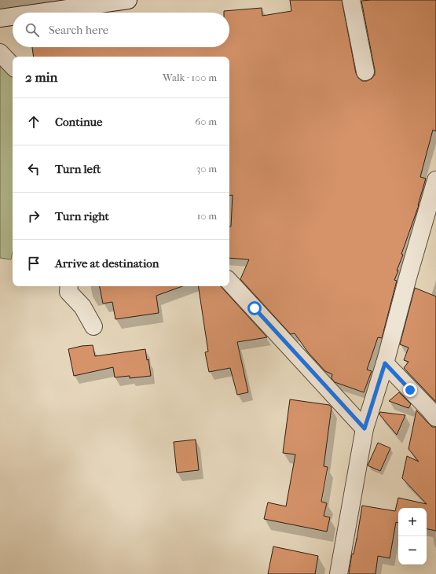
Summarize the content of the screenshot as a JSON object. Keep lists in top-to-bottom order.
{
  "page": {
    "search": "Search here",
    "heading": ["2 min", "Walk · 100 m"],
    "list": [
      ["Continue", "60 m"],
      ["Turn left", "30 m"],
      ["Turn right", "10 m"],
      "Arrive at destination"
    ],
    "map_buttons": ["+", "−"]
  }
}
